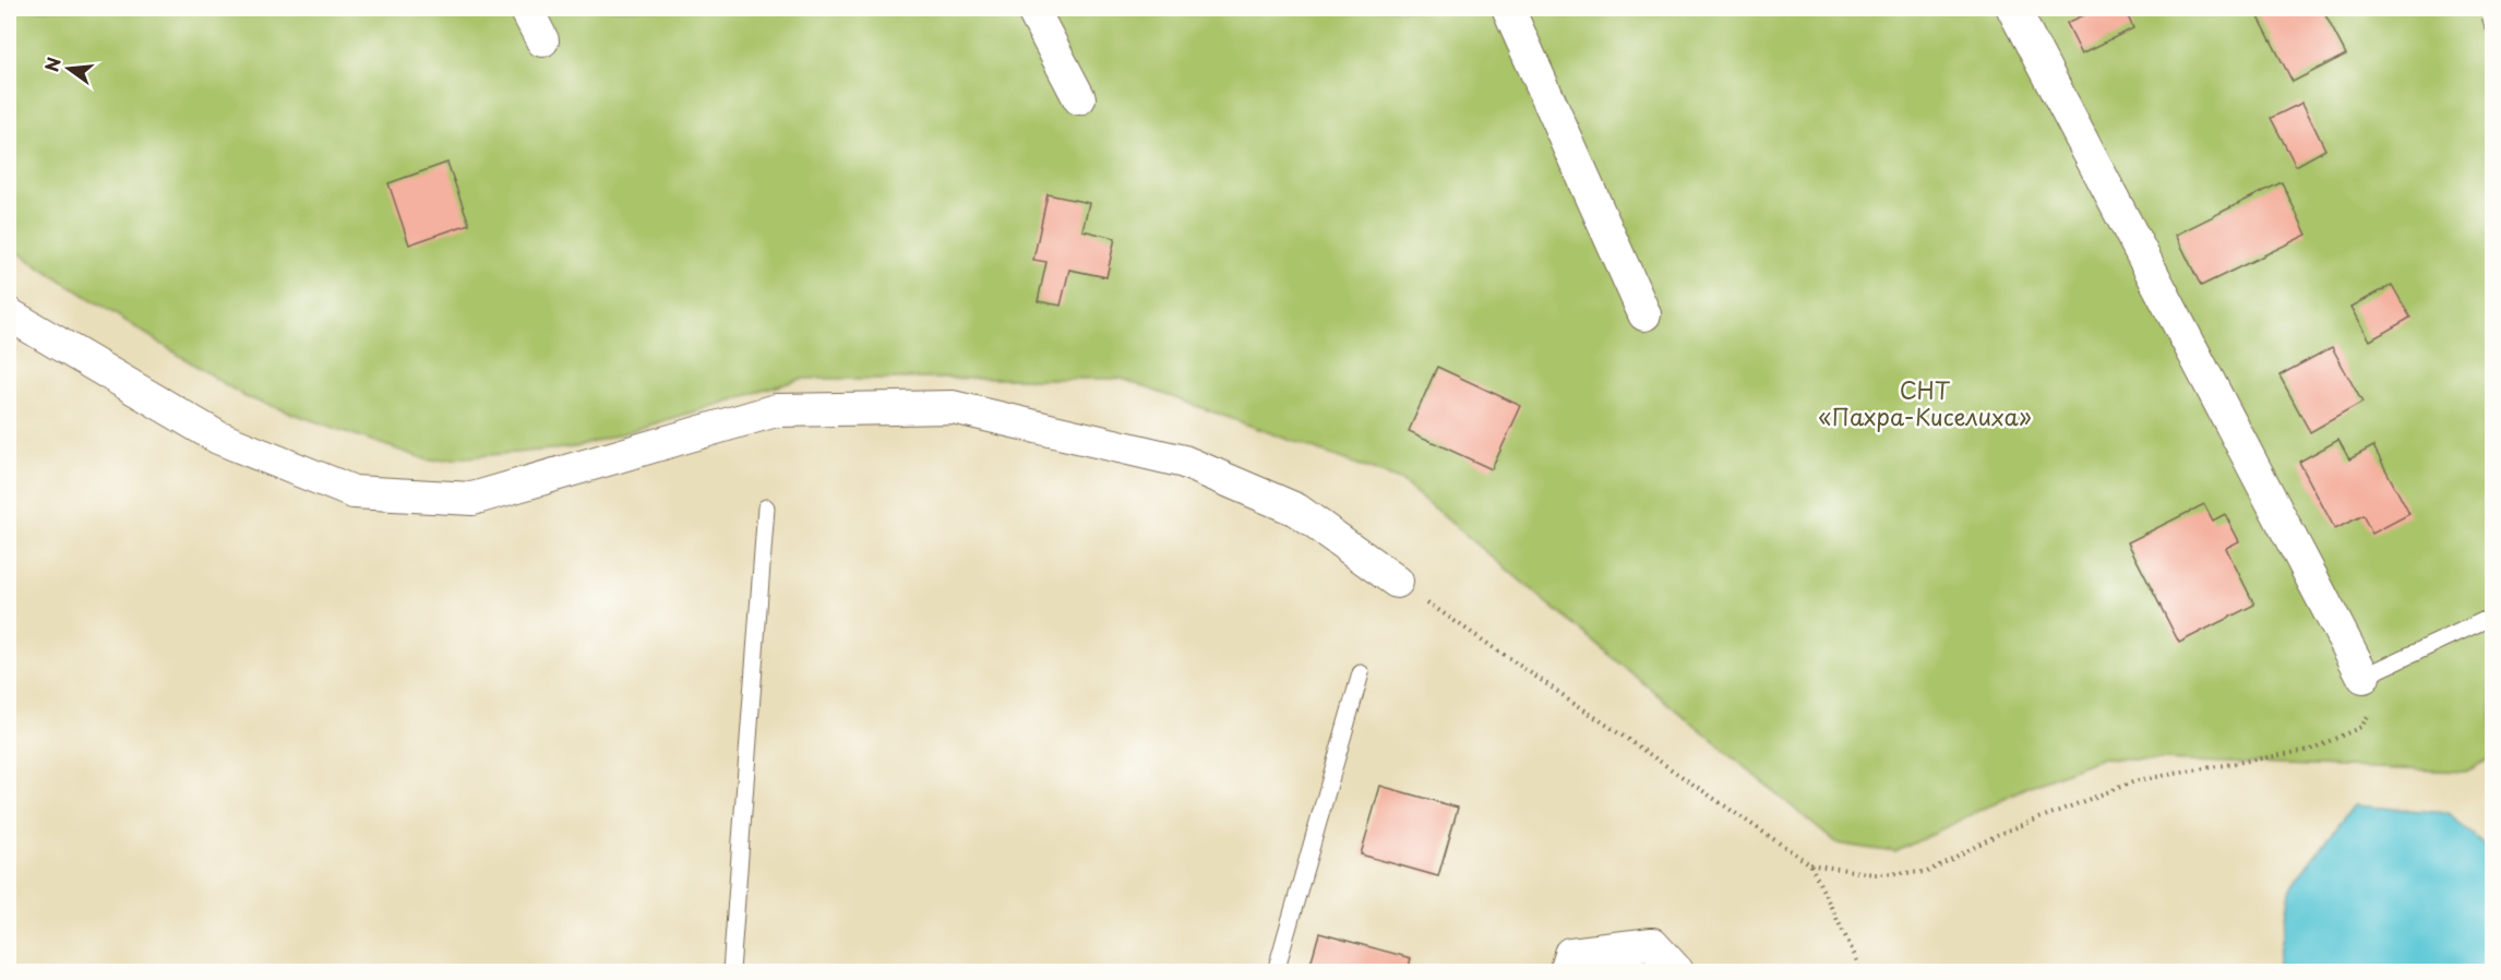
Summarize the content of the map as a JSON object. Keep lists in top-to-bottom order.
{
  "parks": ["СНТ «Пахра-Киселиха»"],
  "north": "left"
}
